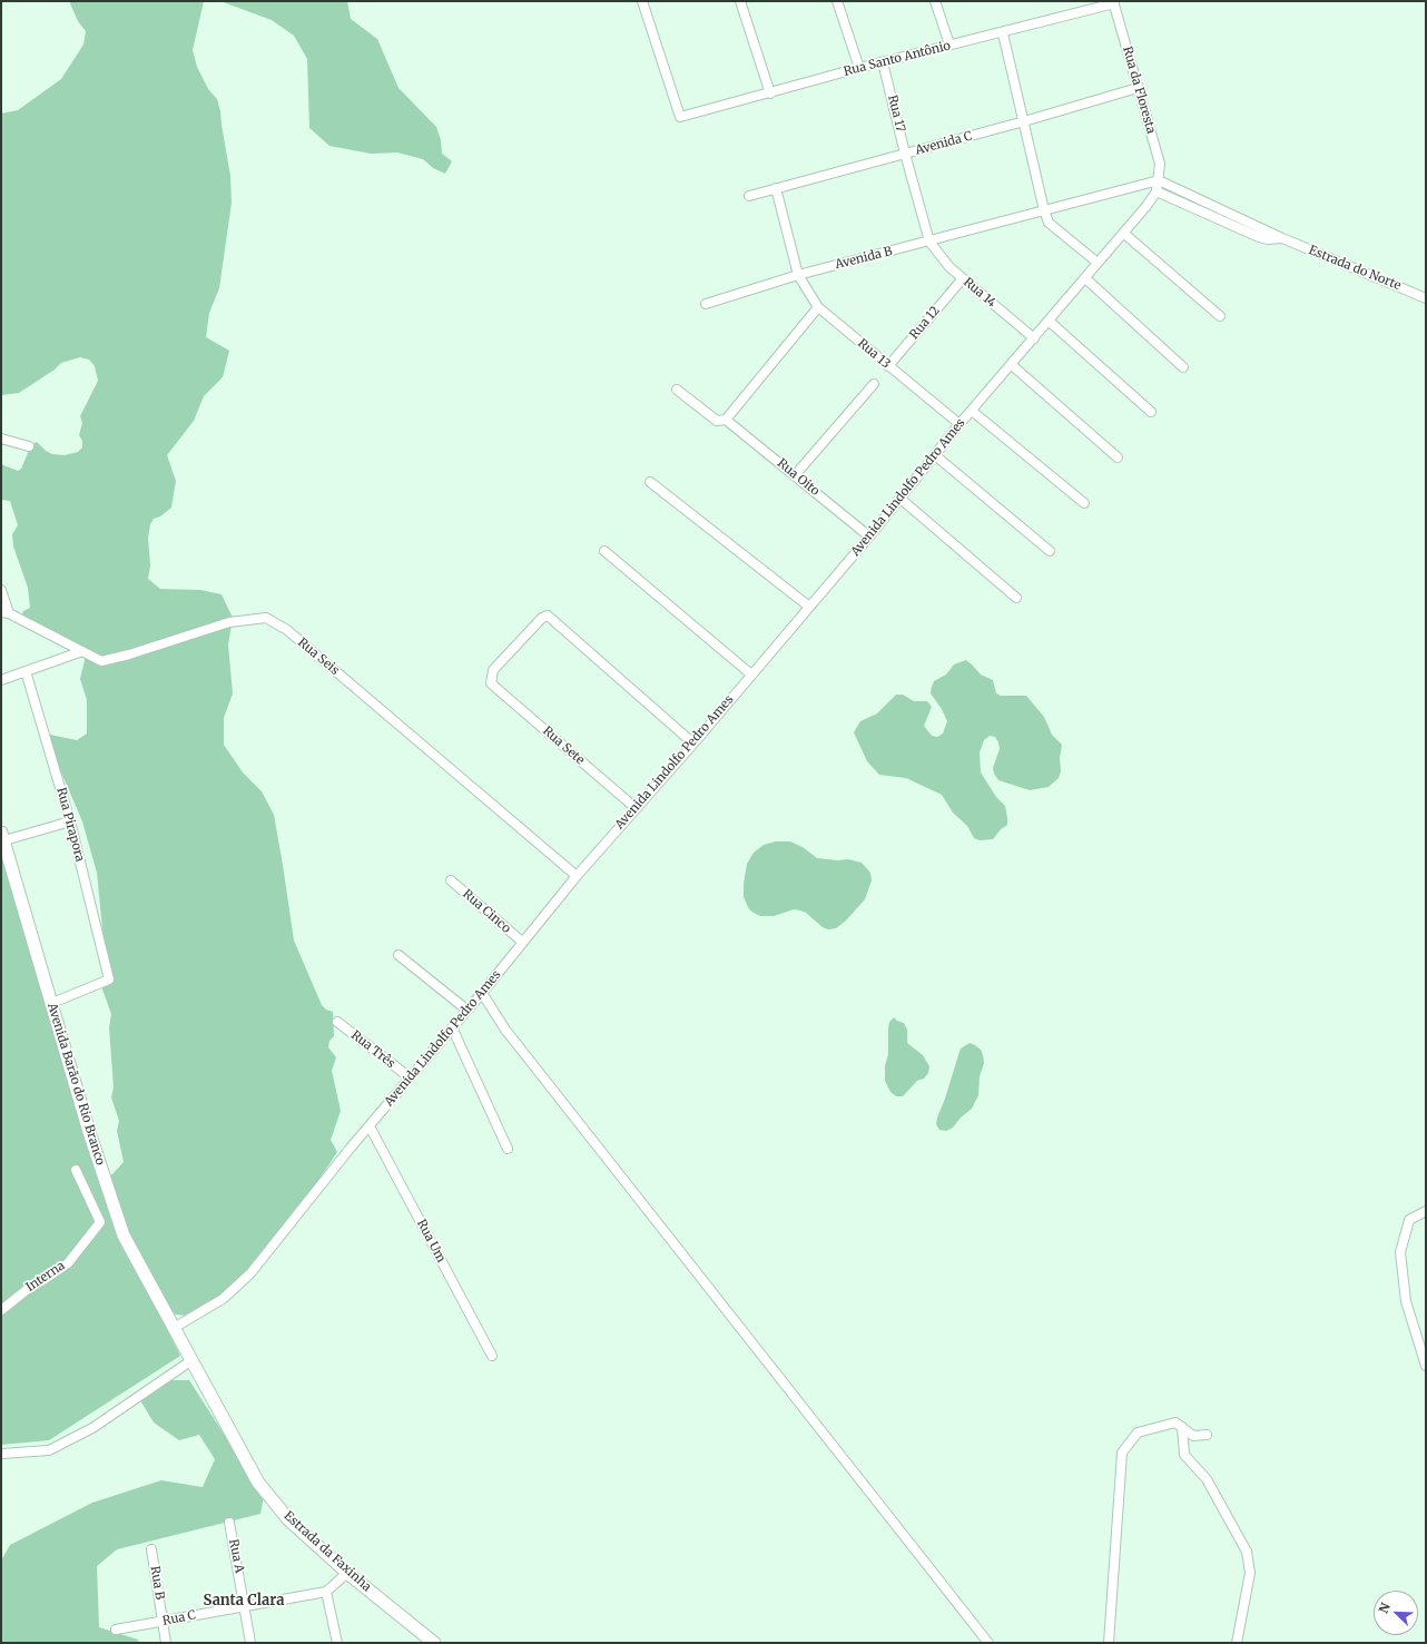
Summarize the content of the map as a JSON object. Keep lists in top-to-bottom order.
{
  "streets": {
    "street": [
      "Rua Santo Antônio",
      "Rua da Floresta",
      "Rua 17",
      "Avenida C",
      "Avenida B",
      "Estrada do Norte",
      "Rua 14",
      "Rua 12",
      "Rua 13",
      "Rua Oito",
      "Avenida Lindolfo Pedro Ames",
      "Rua Seis",
      "Rua Sete",
      "Rua Pirapora",
      "Rua Cinco",
      "Rua Três",
      "Avenida Barão do Rio Branco",
      "Rua Um",
      "Interna",
      "Estrada da Faxinha",
      "Rua A",
      "Rua B",
      "Rua C"
    ]
  },
  "crossings": [
    ["Rua Santo Antônio", "Rua da Floresta"],
    ["Rua Santo Antônio", "Rua 17"],
    ["Rua da Floresta", "Avenida C"],
    ["Rua da Floresta", "Avenida B"],
    ["Rua da Floresta", "Estrada do Norte"],
    ["Rua da Floresta", "Avenida Lindolfo Pedro Ames"],
    ["Rua 17", "Avenida C"],
    ["Rua 17", "Avenida B"],
    ["Rua 17", "Rua 14"],
    ["Avenida C", "Rua 13"],
    ["Avenida B", "Estrada do Norte"],
    ["Avenida B", "Rua 14"],
    ["Avenida B", "Rua 13"],
    ["Avenida B", "Avenida Lindolfo Pedro Ames"],
    ["Estrada do Norte", "Avenida Lindolfo Pedro Ames"],
    ["Rua 14", "Rua 12"],
    ["Rua 14", "Avenida Lindolfo Pedro Ames"],
    ["Rua 12", "Rua 13"],
    ["Rua 13", "Avenida Lindolfo Pedro Ames"],
    ["Rua Oito", "Avenida Lindolfo Pedro Ames"],
    ["Avenida Lindolfo Pedro Ames", "Rua Seis"],
    ["Avenida Lindolfo Pedro Ames", "Rua Sete"],
    ["Avenida Lindolfo Pedro Ames", "Rua Cinco"],
    ["Avenida Lindolfo Pedro Ames", "Rua Três"],
    ["Avenida Lindolfo Pedro Ames", "Avenida Barão do Rio Branco"],
    ["Avenida Lindolfo Pedro Ames", "Rua Um"],
    ["Avenida Lindolfo Pedro Ames", "Estrada da Faxinha"],
    ["Rua Pirapora", "Avenida Barão do Rio Branco"],
    ["Avenida Barão do Rio Branco", "Estrada da Faxinha"],
    ["Rua A", "Rua C"],
    ["Rua B", "Rua C"]
  ],
  "districts": ["Santa Clara"],
  "north": "top left"
}
